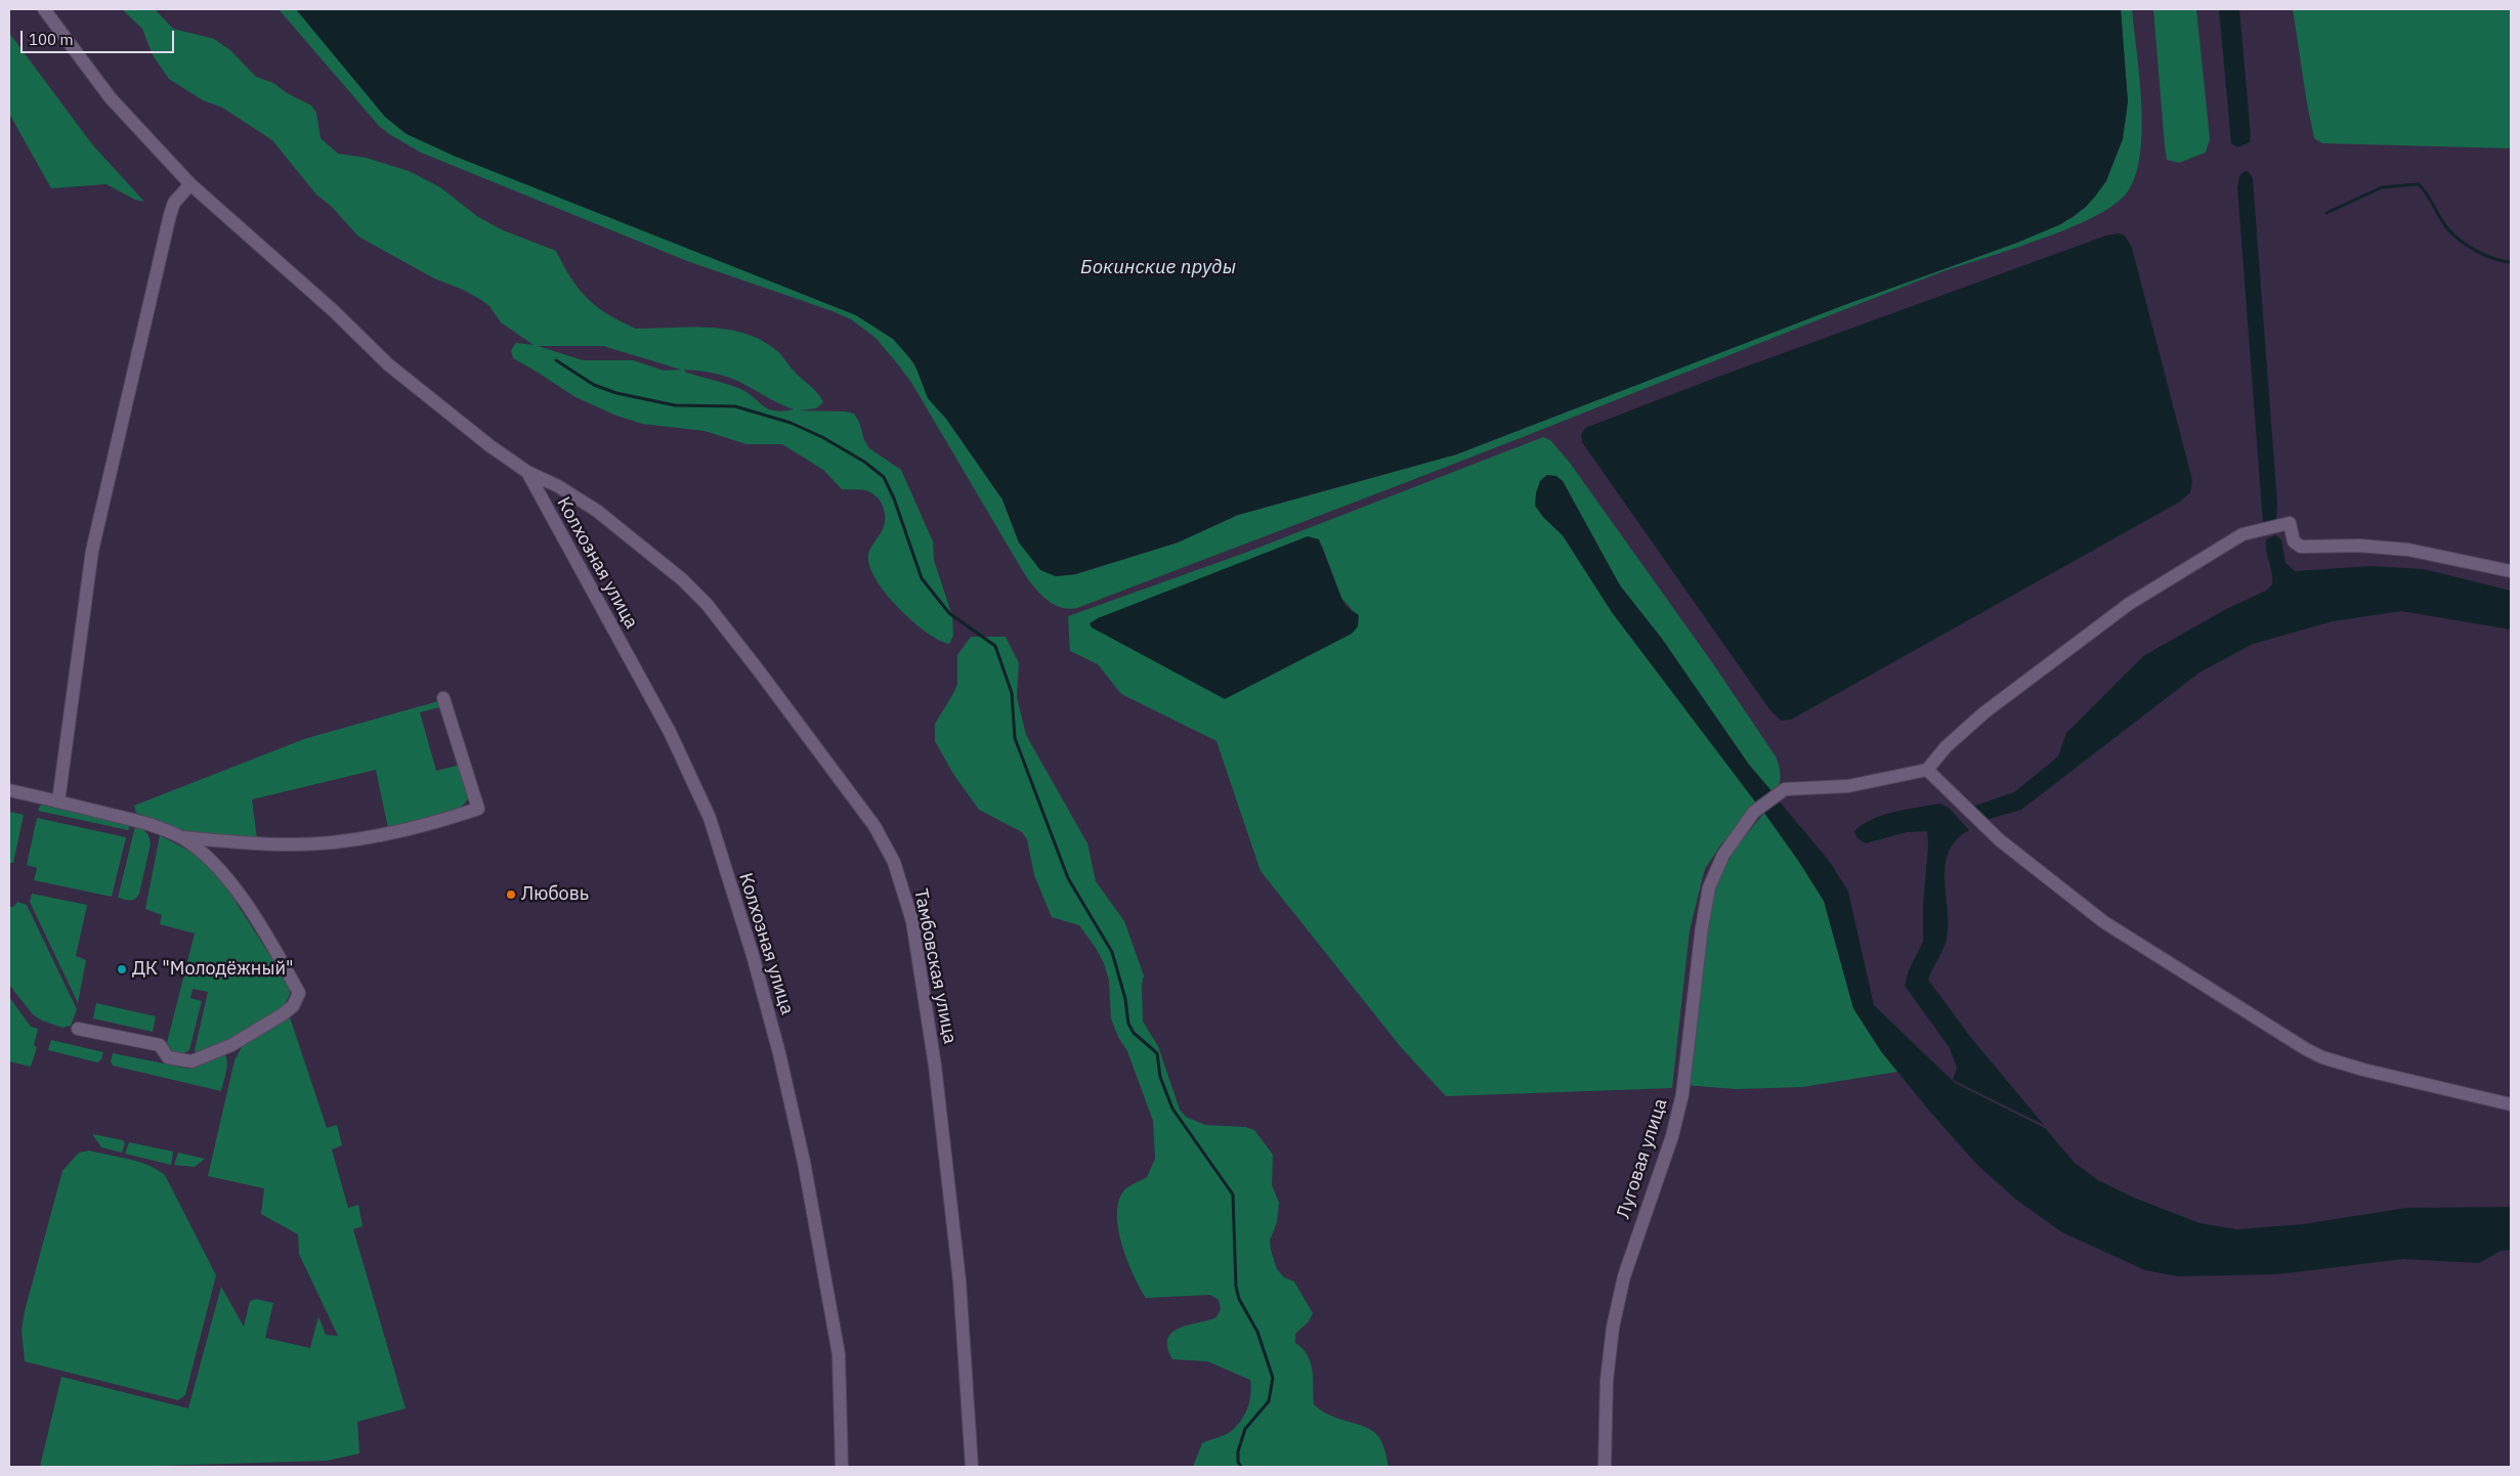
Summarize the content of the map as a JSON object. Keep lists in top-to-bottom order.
{
  "streets": {
    "street": ["Колхозная улица", "Тамбовская улица", "Луговая улица"]
  },
  "crossings": [
    ["Колхозная улица", "Тамбовская улица"]
  ],
  "water": ["Бокинские пруды"],
  "places": ["Любовь", "ДК \"Молодёжный\""],
  "scale_bar": "100 m"
}
